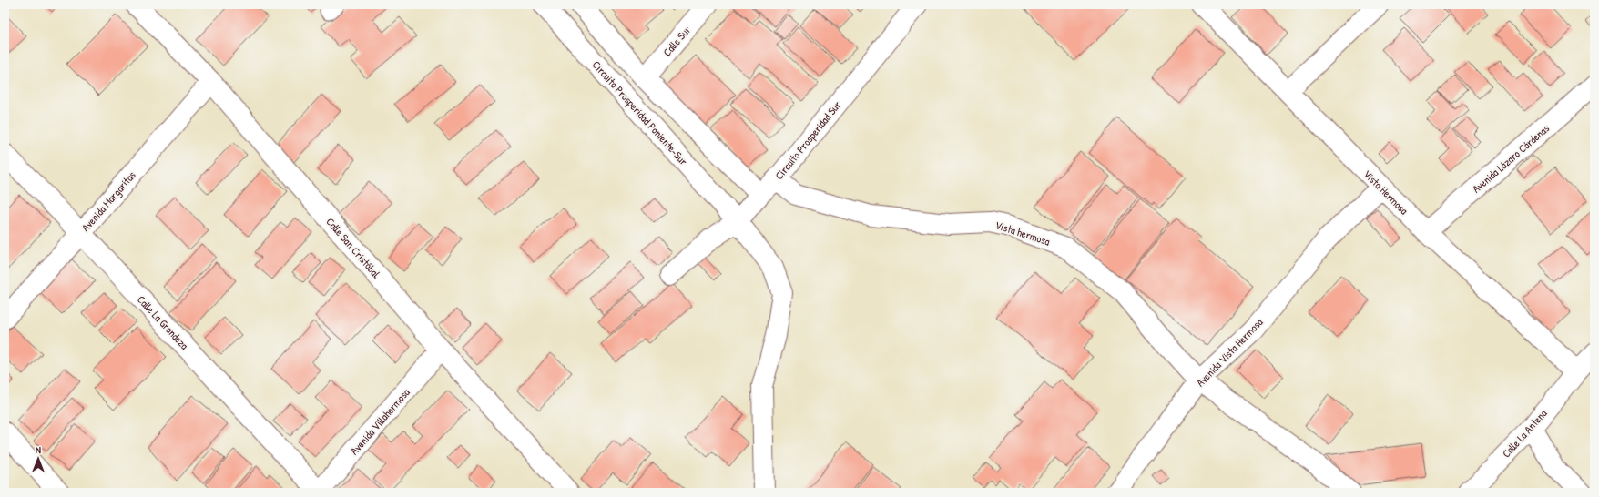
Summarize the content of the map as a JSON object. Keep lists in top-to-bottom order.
{
  "streets": {
    "street": [
      "Calle Sur",
      "Circuito Prosperidad Poniente-Sur",
      "Circuito Prosperidad Sur",
      "Avenida Lázaro Cárdenas",
      "Vista Hermosa",
      "Avenida Margaritas",
      "Vista hermosa",
      "Calle San Cristóbal",
      "Calle La Grandeza",
      "Avenida Vista Hermosa",
      "Avenida Villahermosa",
      "Calle La Antena"
    ]
  },
  "crossings": [
    ["Circuito Prosperidad Poniente-Sur", "Circuito Prosperidad Sur"],
    ["Circuito Prosperidad Sur", "Vista hermosa"],
    ["Avenida Lázaro Cárdenas", "Vista Hermosa"],
    ["Vista Hermosa", "Avenida Vista Hermosa"],
    ["Vista Hermosa", "Calle La Antena"],
    ["Avenida Margaritas", "Calle San Cristóbal"],
    ["Avenida Margaritas", "Calle La Grandeza"],
    ["Vista hermosa", "Avenida Vista Hermosa"],
    ["Calle San Cristóbal", "Avenida Villahermosa"],
    ["Calle La Grandeza", "Avenida Villahermosa"]
  ],
  "north": "top"
}
